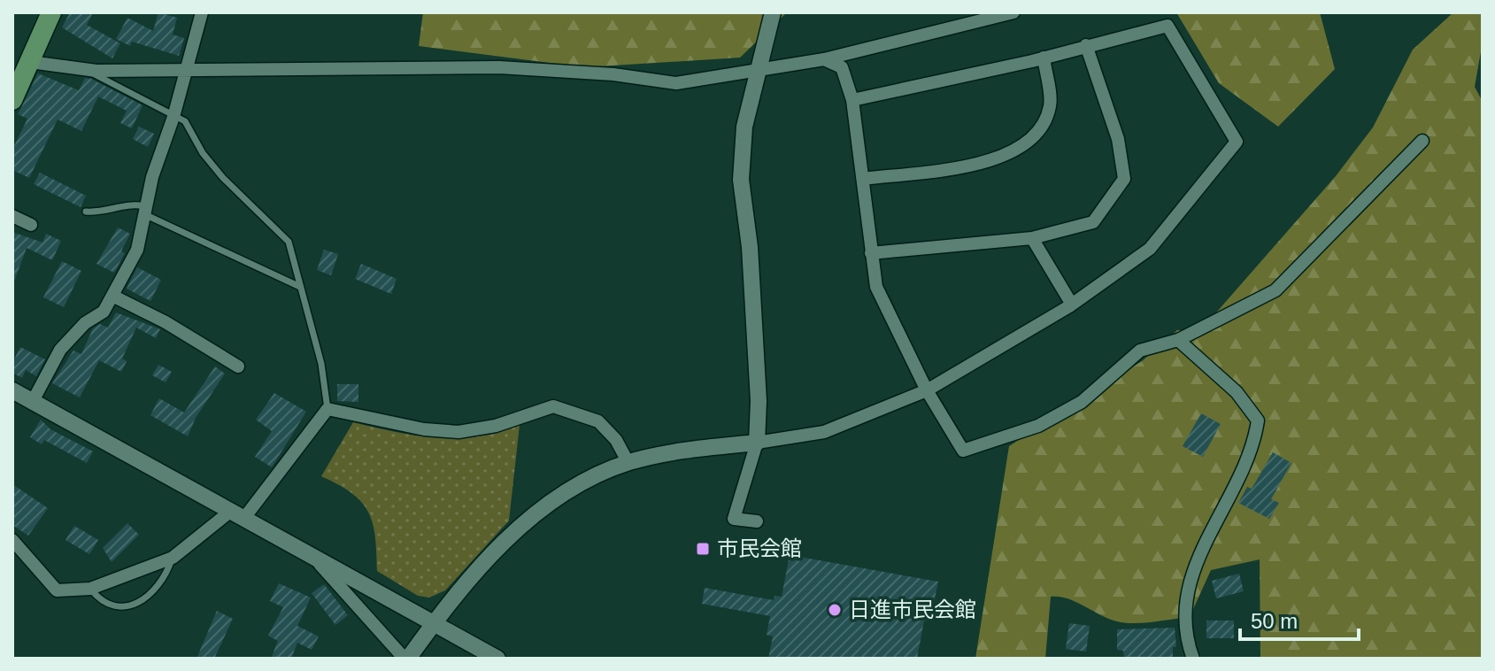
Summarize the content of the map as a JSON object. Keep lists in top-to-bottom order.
{
  "places": {
    "transit": ["市民会館"],
    "other": ["日進市民会館"]
  },
  "scale_bar": "50 m"
}
